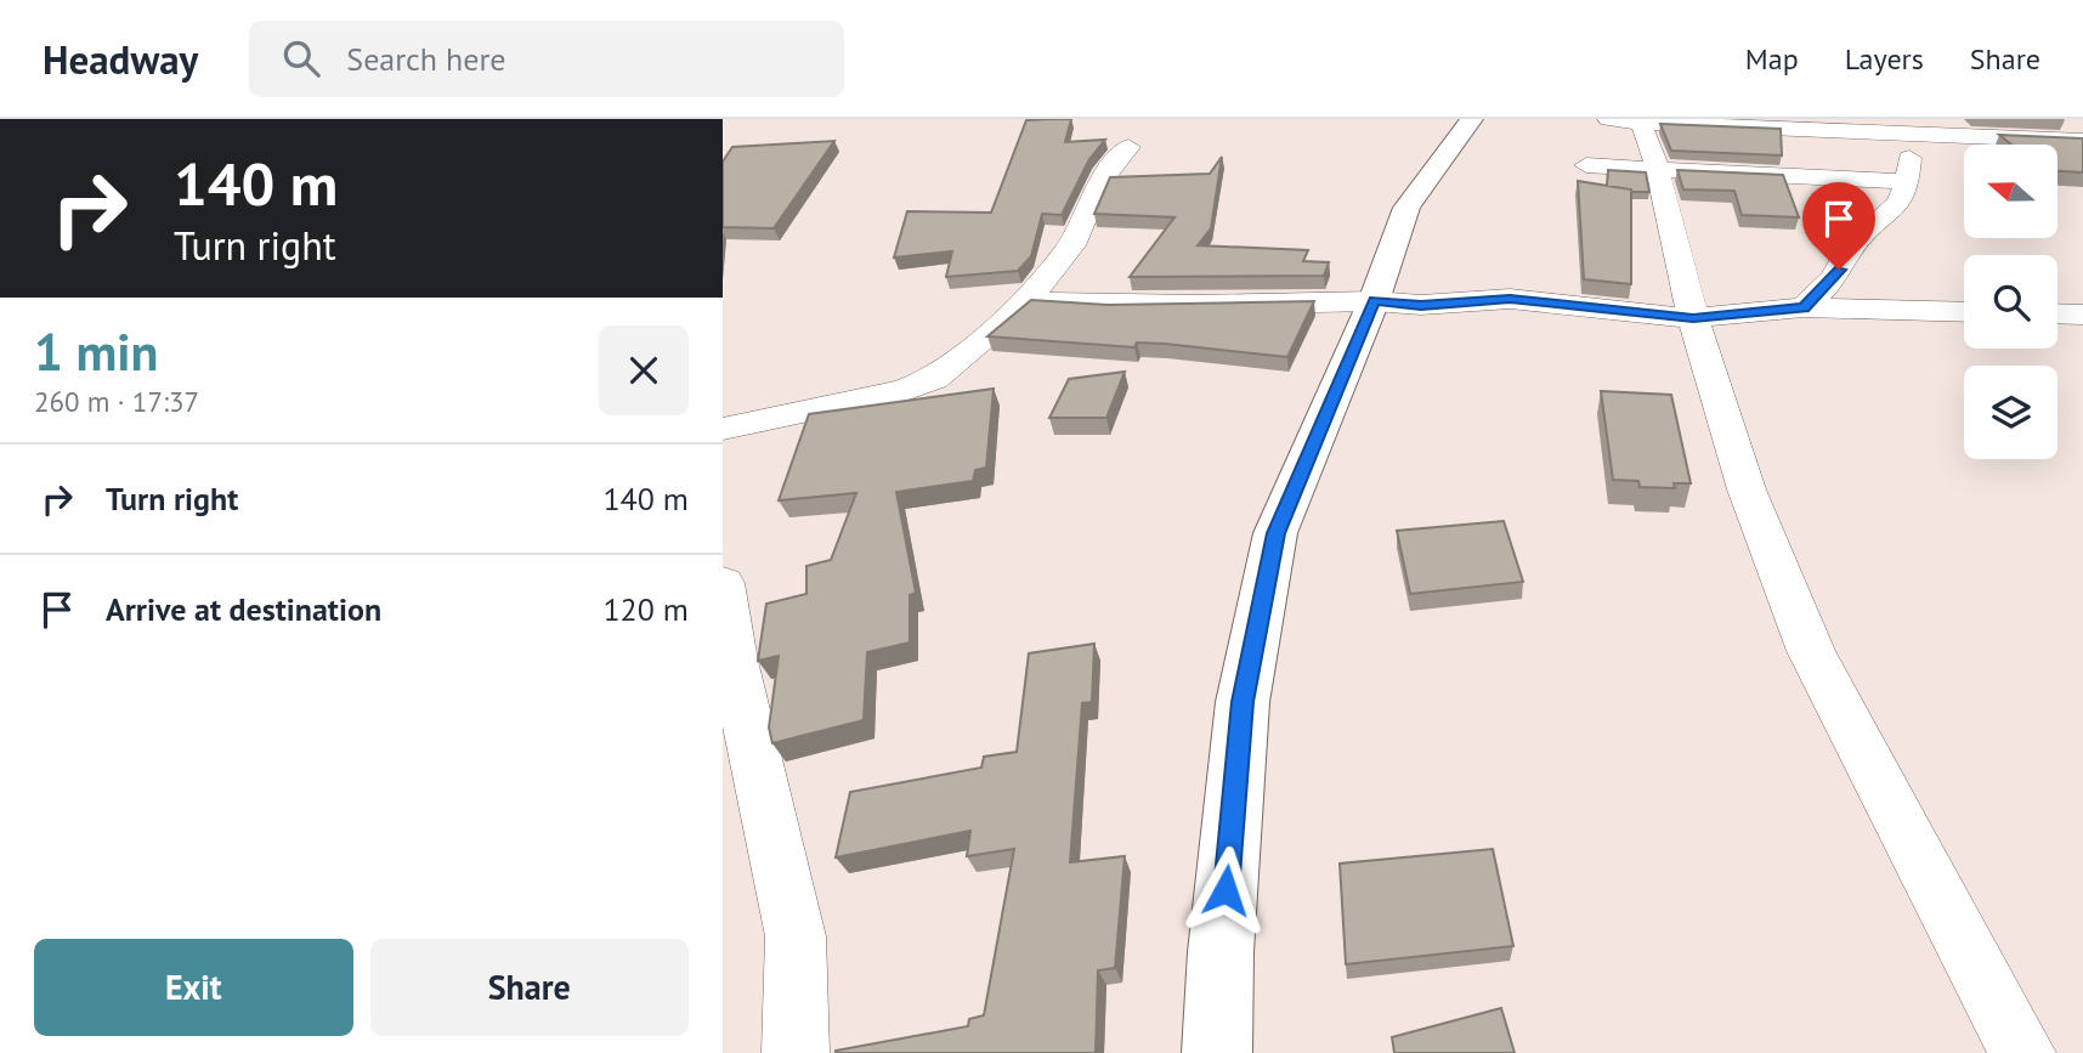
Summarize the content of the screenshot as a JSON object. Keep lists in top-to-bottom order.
{
  "north": "left",
  "page": {
    "header": "Headway",
    "search": "Search here",
    "nav": ["Map", "Layers", "Share"],
    "turn": ["140 m", "Turn right"],
    "heading": ["1 min", "260 m · 17:37"],
    "list": [
      {
        "name": "Turn right",
        "value": "140 m"
      },
      {
        "name": "Arrive at destination",
        "value": "120 m"
      }
    ],
    "buttons": ["Exit", "Share"]
  }
}
